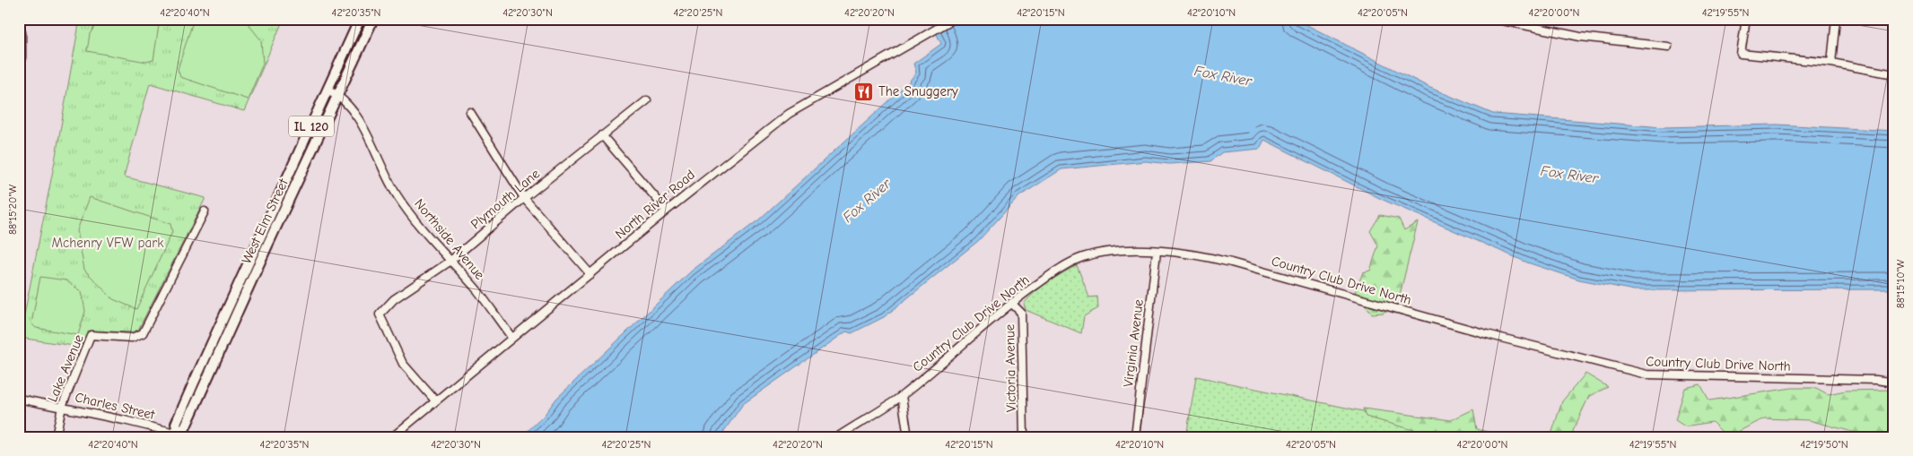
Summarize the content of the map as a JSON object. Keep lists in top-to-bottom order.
{
  "streets": {
    "main road": ["IL 120", "West Elm Street"],
    "street": [
      "Plymouth Lane",
      "North River Road",
      "Northside Avenue",
      "Country Club Drive North",
      "Virginia Avenue",
      "Lake Avenue",
      "Victoria Avenue",
      "Charles Street"
    ]
  },
  "crossings": [
    ["Plymouth Lane", "North River Road"],
    ["Plymouth Lane", "Northside Avenue"],
    ["North River Road", "Northside Avenue"],
    ["West Elm Street", "Northside Avenue"],
    ["West Elm Street", "Charles Street"],
    ["Country Club Drive North", "Virginia Avenue"],
    ["Country Club Drive North", "Victoria Avenue"],
    ["Lake Avenue", "Charles Street"]
  ],
  "water": ["Fox River"],
  "parks": ["Mchenry VFW park"],
  "places": {
    "restaurant": ["The Snuggery"]
  },
  "coordinates": [
    "42°20'40\"N",
    "42°20'35\"N",
    "42°20'30\"N",
    "42°20'25\"N",
    "42°20'20\"N",
    "42°20'15\"N",
    "42°20'10\"N",
    "42°20'05\"N",
    "42°20'00\"N",
    "42°19'55\"N",
    "88°15'20\"W",
    "88°15'10\"W",
    "42°19'50\"N"
  ]
}
